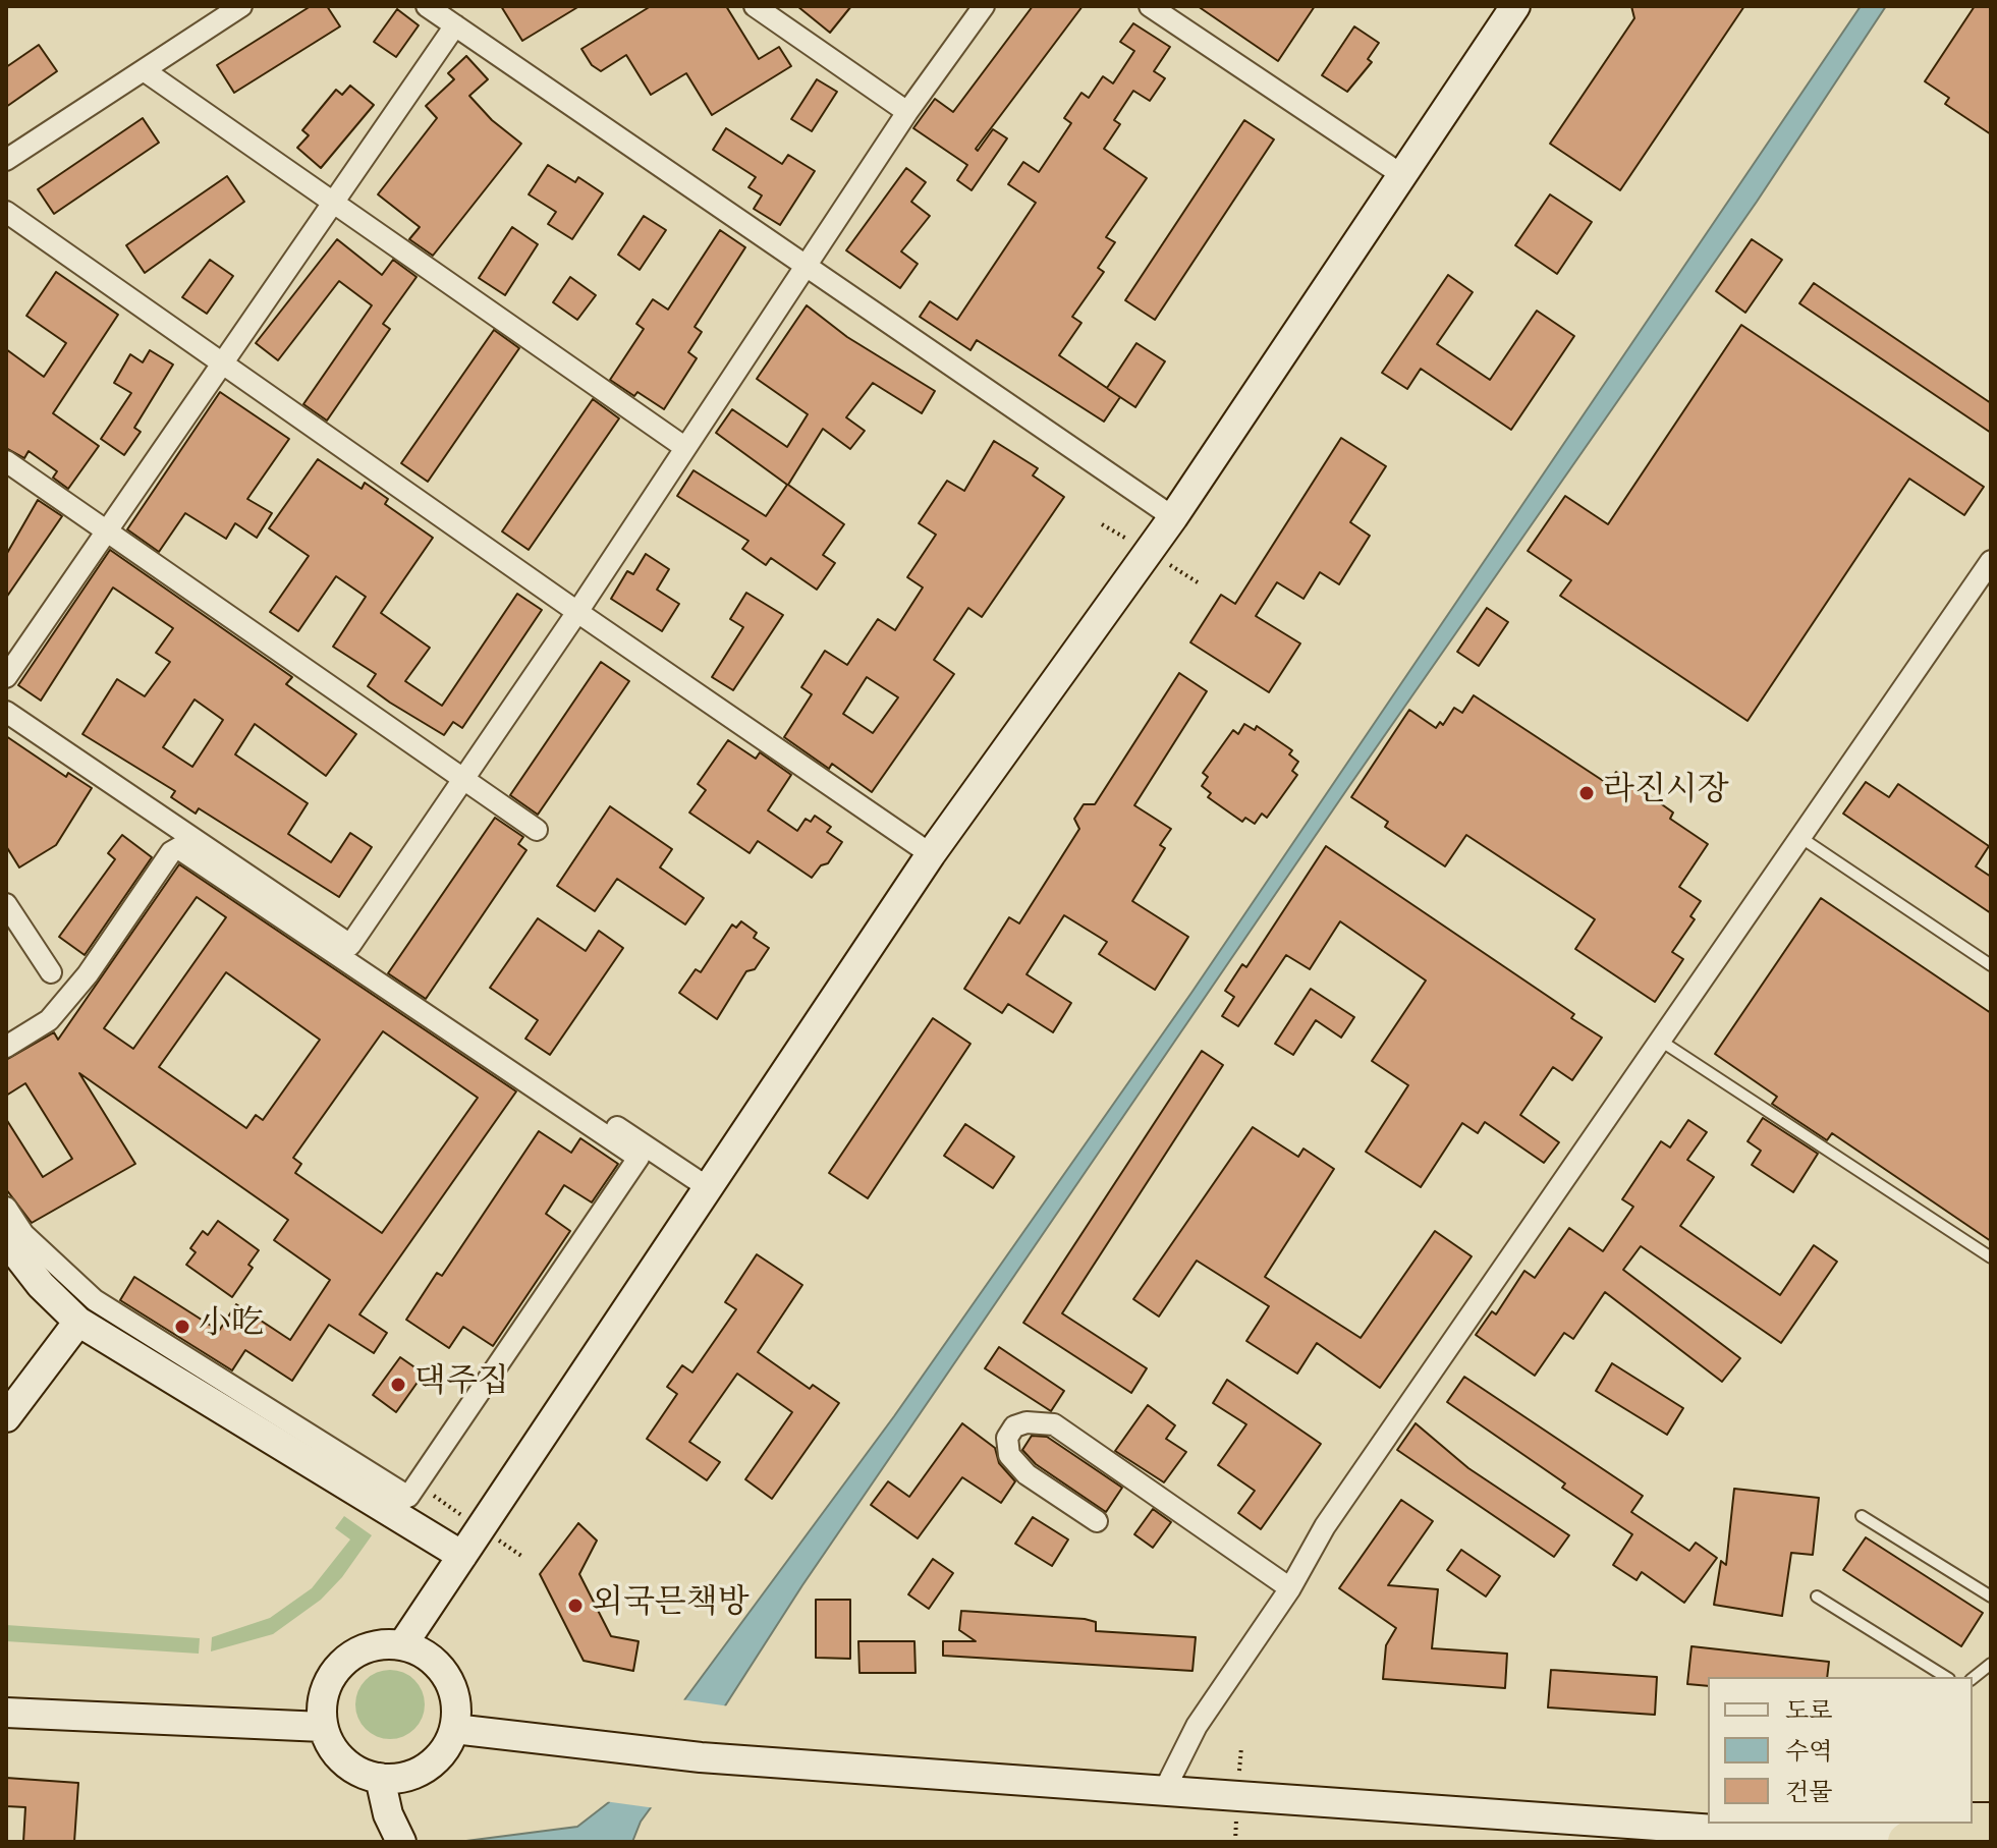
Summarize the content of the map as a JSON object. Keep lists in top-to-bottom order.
{
  "places": [
    "라진시장",
    "小吃",
    "댁주집",
    "외국믄책방"
  ],
  "legend": ["도로", "수역", "건물"]
}
